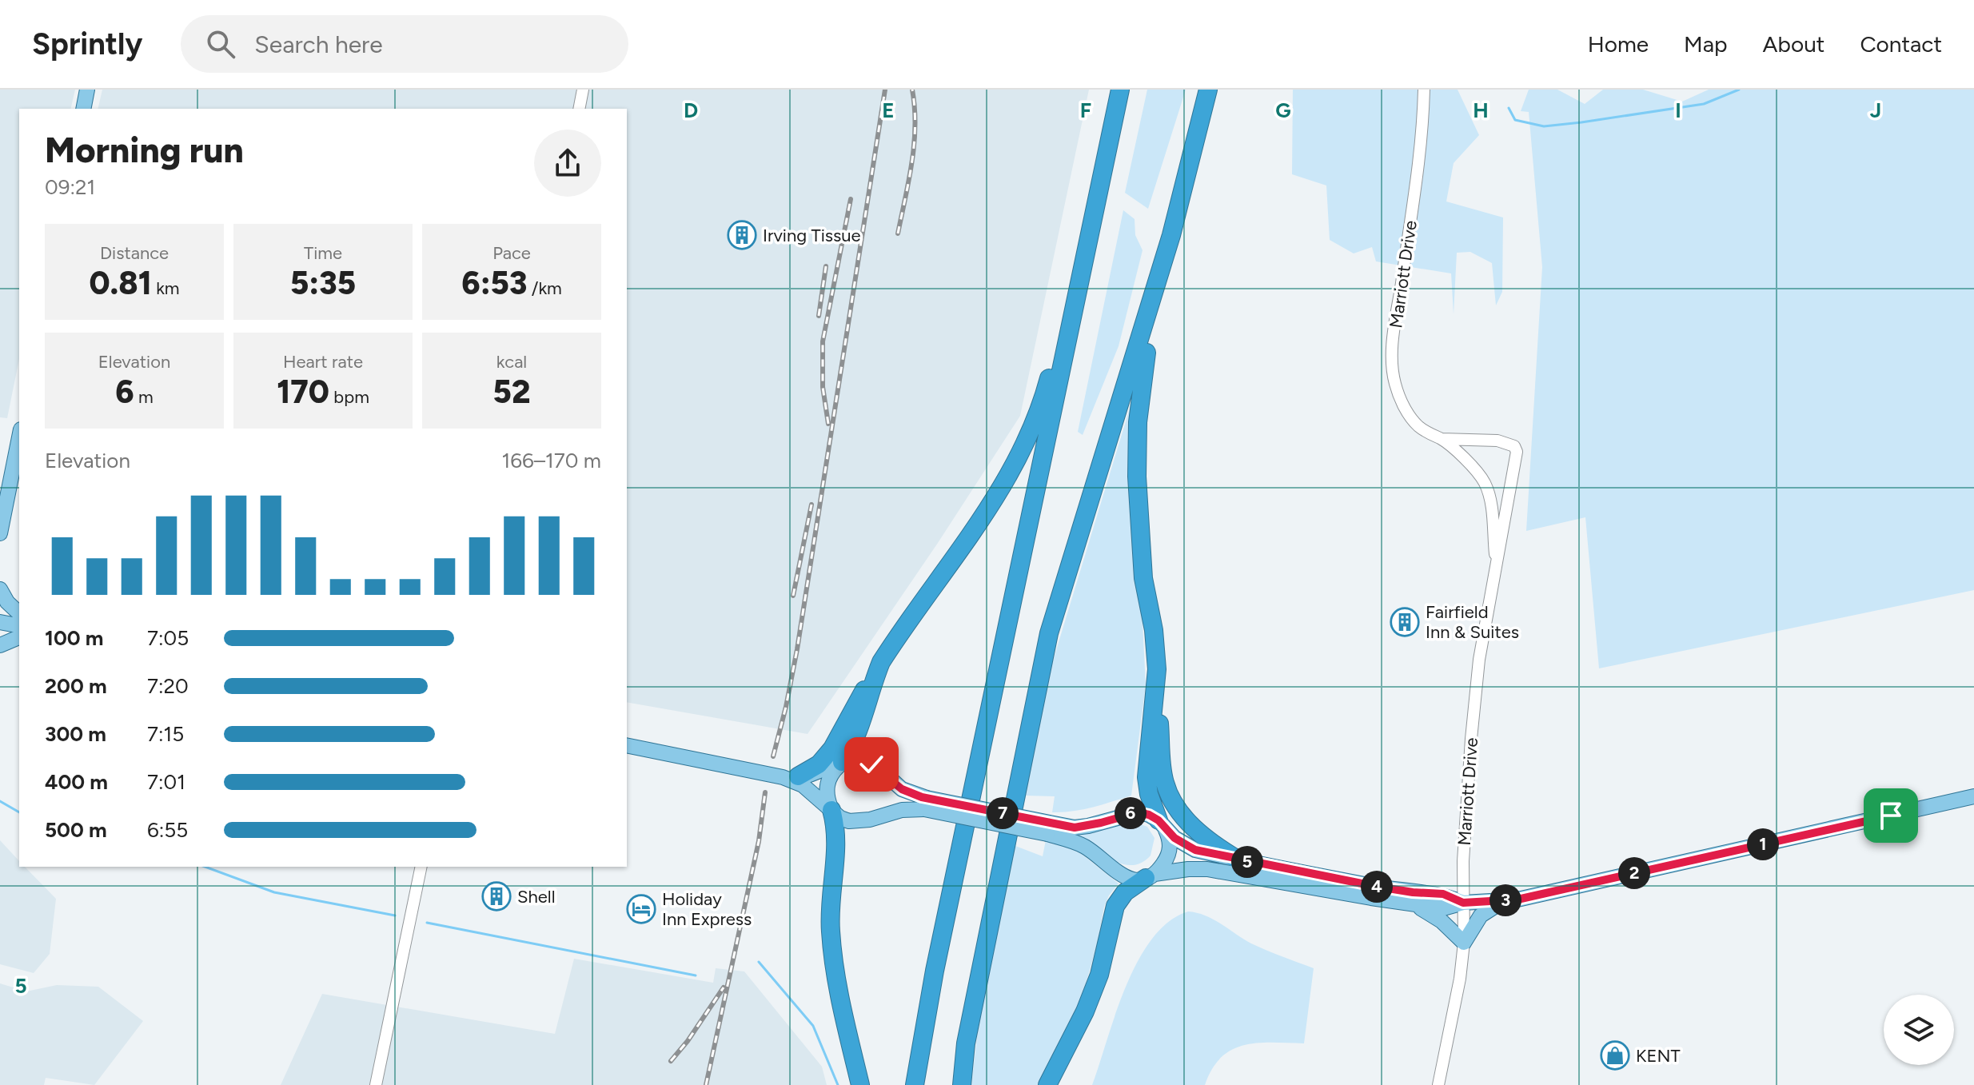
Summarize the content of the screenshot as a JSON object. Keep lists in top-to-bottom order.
{
  "streets": {
    "street": ["Marriott Drive"]
  },
  "places": {
    "building": ["Irving Tissue", "Fairfield Inn & Suites", "Shell"],
    "hotel": ["Holiday Inn Express"],
    "shop": ["KENT"]
  },
  "page": {
    "header": "Sprintly",
    "search": "Search here",
    "nav": [
      "Home",
      "Map",
      "About",
      "Contact"
    ],
    "heading": ["Morning run", "09:21"],
    "stats": [
      ["Distance", "0.81 km"],
      ["Time", "5:35"],
      ["Pace", "6:53 /km"],
      ["Elevation", "6 m"],
      ["Heart rate", "170 bpm"],
      ["kcal", "52"]
    ],
    "chart": ["Elevation", "166–170 m"],
    "list": [
      {
        "name": "100 m",
        "note": "7:05"
      },
      {
        "name": "200 m",
        "note": "7:20"
      },
      {
        "name": "300 m",
        "note": "7:15"
      },
      {
        "name": "400 m",
        "note": "7:01"
      },
      {
        "name": "500 m",
        "note": "6:55"
      }
    ],
    "pins": [
      "6",
      "7",
      "1",
      "5",
      "2",
      "4",
      "3"
    ]
  },
  "grid": {
    "columns": [
      "D",
      "E",
      "F",
      "G",
      "H",
      "I",
      "J"
    ],
    "rows": ["5"]
  }
}
